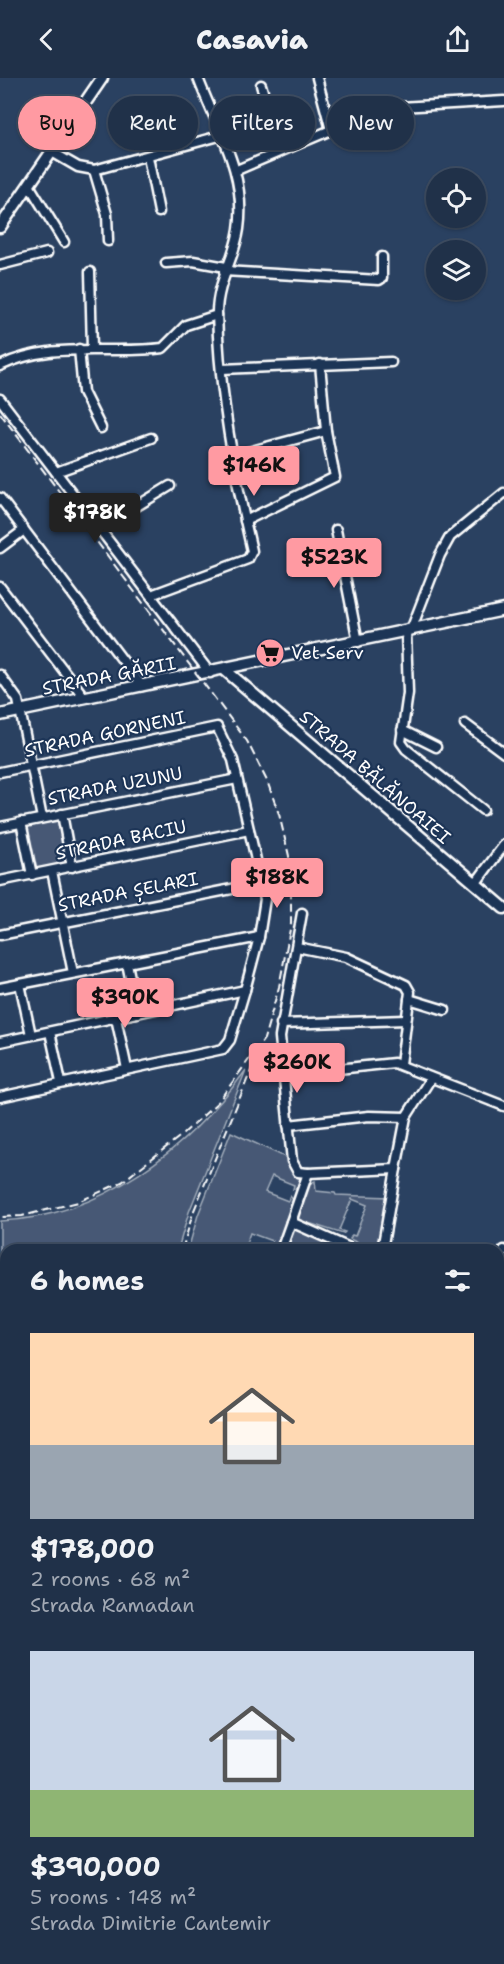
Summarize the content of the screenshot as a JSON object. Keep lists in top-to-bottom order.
{
  "streets": {
    "main road": ["STRADA GĂRII", "STRADA BĂLĂNOAIEI"],
    "street": [
      "STRADA GORNENI",
      "STRADA UZUNU",
      "STRADA BACIU",
      "STRADA ȘELARI"
    ]
  },
  "crossings": [
    ["STRADA GĂRII", "STRADA BĂLĂNOAIEI"],
    ["STRADA GORNENI", "STRADA UZUNU"]
  ],
  "places": {
    "supermarket": ["Vet Serv"]
  },
  "page": {
    "header": "Casavia",
    "chip": [
      "Buy",
      "Rent",
      "Filters",
      "New"
    ],
    "price": [
      "$146K",
      "$178K",
      "$523K",
      "$188K",
      "$390K",
      "$260K"
    ],
    "heading": "6 homes",
    "list": [
      {
        "name": "$178,000",
        "note": "2 rooms · 68 m² · Strada Ramadan"
      },
      {
        "name": "$390,000",
        "note": "5 rooms · 148 m² · Strada Dimitrie Cantemir"
      }
    ]
  }
}
